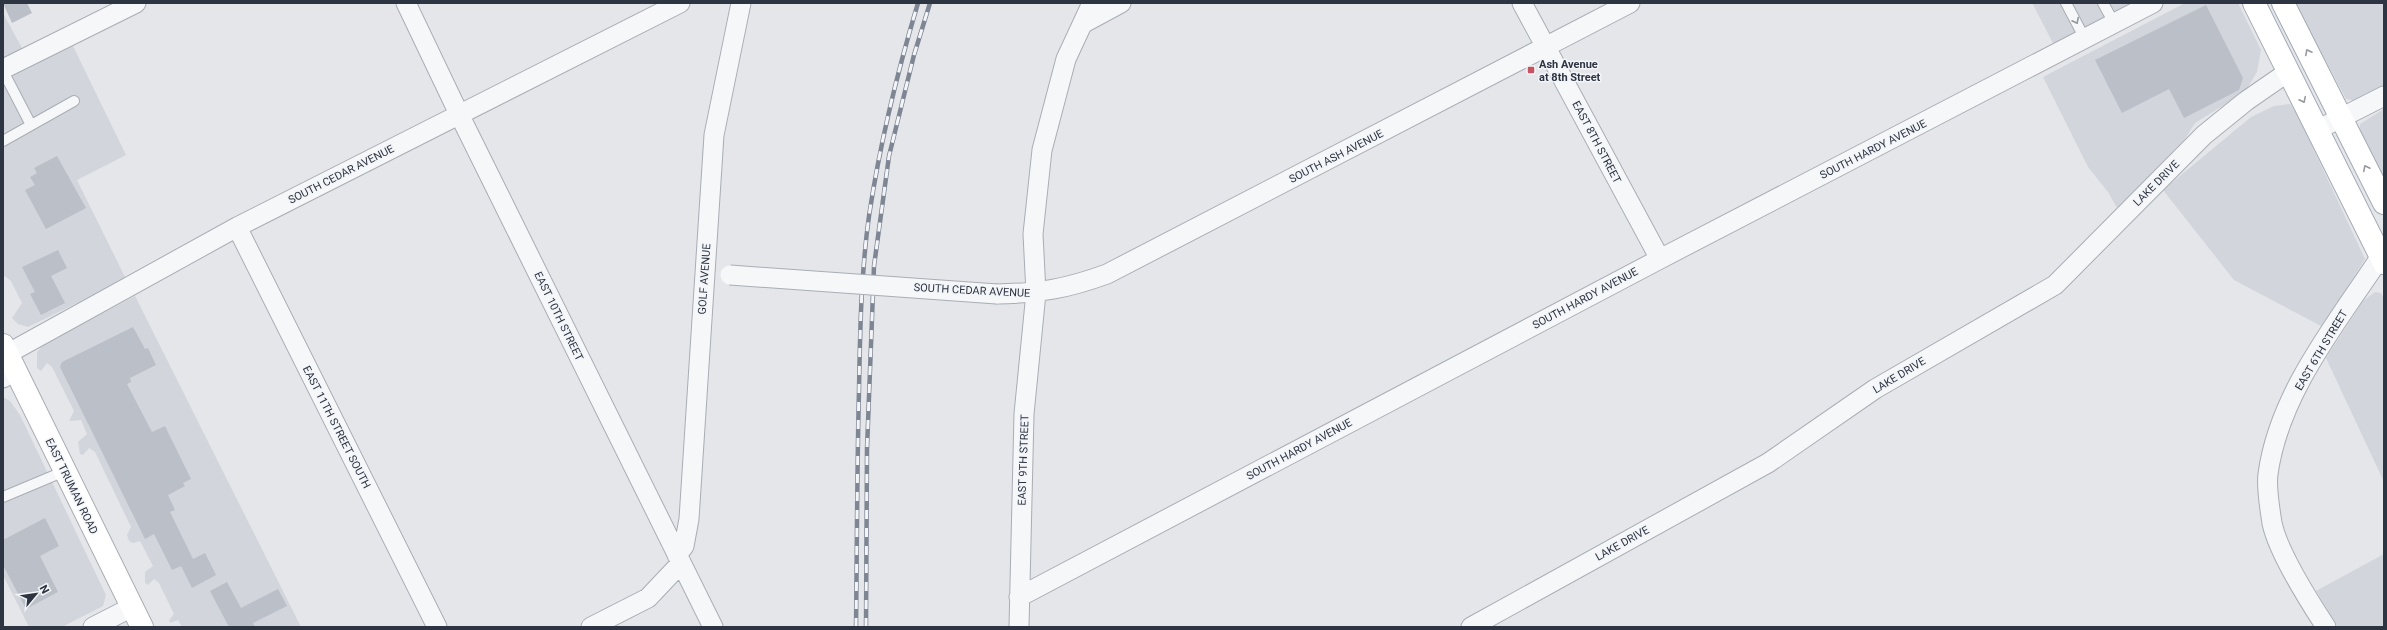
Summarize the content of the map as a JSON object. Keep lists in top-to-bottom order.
{
  "streets": {
    "main road": ["EAST TRUMAN ROAD"],
    "street": [
      "EAST 8TH STREET",
      "SOUTH HARDY AVENUE",
      "SOUTH ASH AVENUE",
      "SOUTH CEDAR AVENUE",
      "LAKE DRIVE",
      "GOLF AVENUE",
      "EAST 10TH STREET",
      "EAST 6TH STREET",
      "EAST 11TH STREET SOUTH",
      "EAST 9TH STREET"
    ]
  },
  "crossings": [
    ["EAST 8TH STREET", "SOUTH HARDY AVENUE"],
    ["EAST 8TH STREET", "SOUTH ASH AVENUE"],
    ["SOUTH HARDY AVENUE", "EAST 9TH STREET"],
    ["SOUTH ASH AVENUE", "SOUTH CEDAR AVENUE"],
    ["SOUTH ASH AVENUE", "EAST 9TH STREET"],
    ["SOUTH CEDAR AVENUE", "GOLF AVENUE"],
    ["SOUTH CEDAR AVENUE", "EAST 10TH STREET"],
    ["SOUTH CEDAR AVENUE", "EAST 11TH STREET SOUTH"],
    ["SOUTH CEDAR AVENUE", "EAST 9TH STREET"],
    ["SOUTH CEDAR AVENUE", "EAST TRUMAN ROAD"],
    ["GOLF AVENUE", "EAST 10TH STREET"]
  ],
  "places": {
    "transit": ["Ash Avenue at 8th Street"]
  },
  "north": "top right"
}
